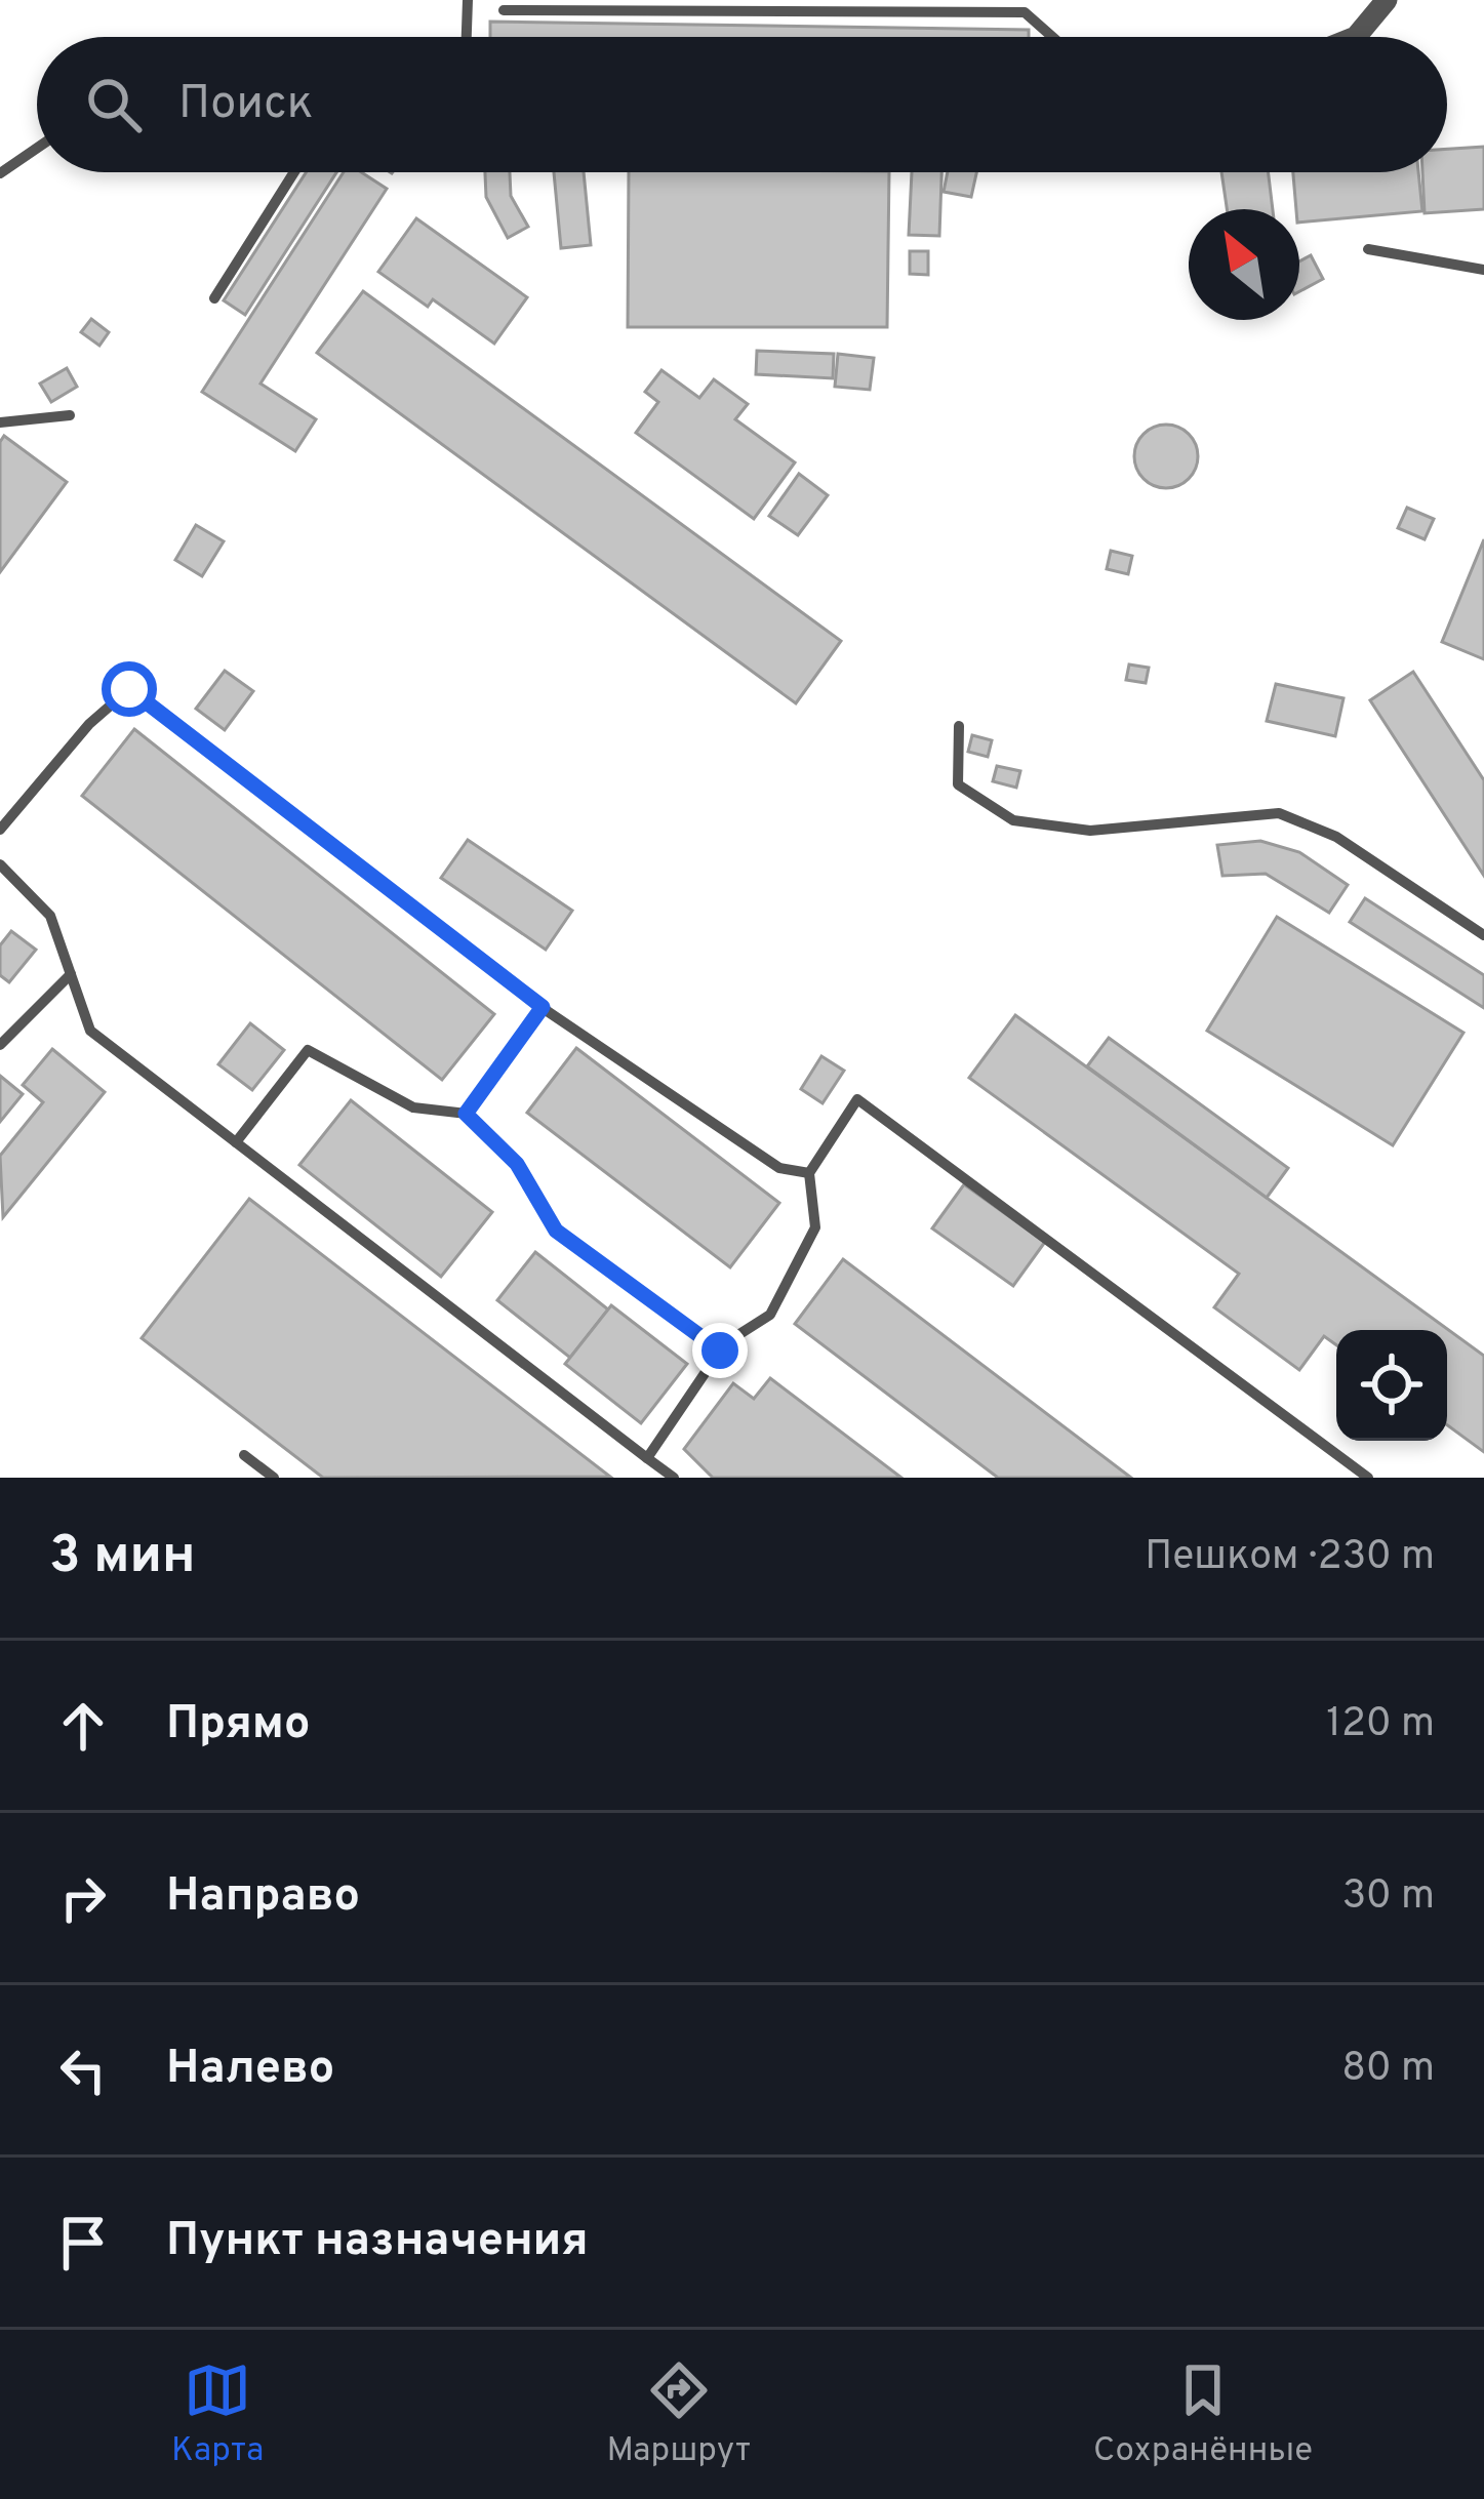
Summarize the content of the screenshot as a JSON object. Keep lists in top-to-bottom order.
{
  "north": "top left",
  "page": {
    "search": "Поиск",
    "heading": ["3 мин", "Пешком · 230 m"],
    "list": [
      ["Прямо", "120 m"],
      ["Направо", "30 m"],
      ["Налево", "80 m"],
      "Пункт назначения"
    ],
    "nav": ["Карта", "Маршрут", "Сохранённые"]
  }
}
